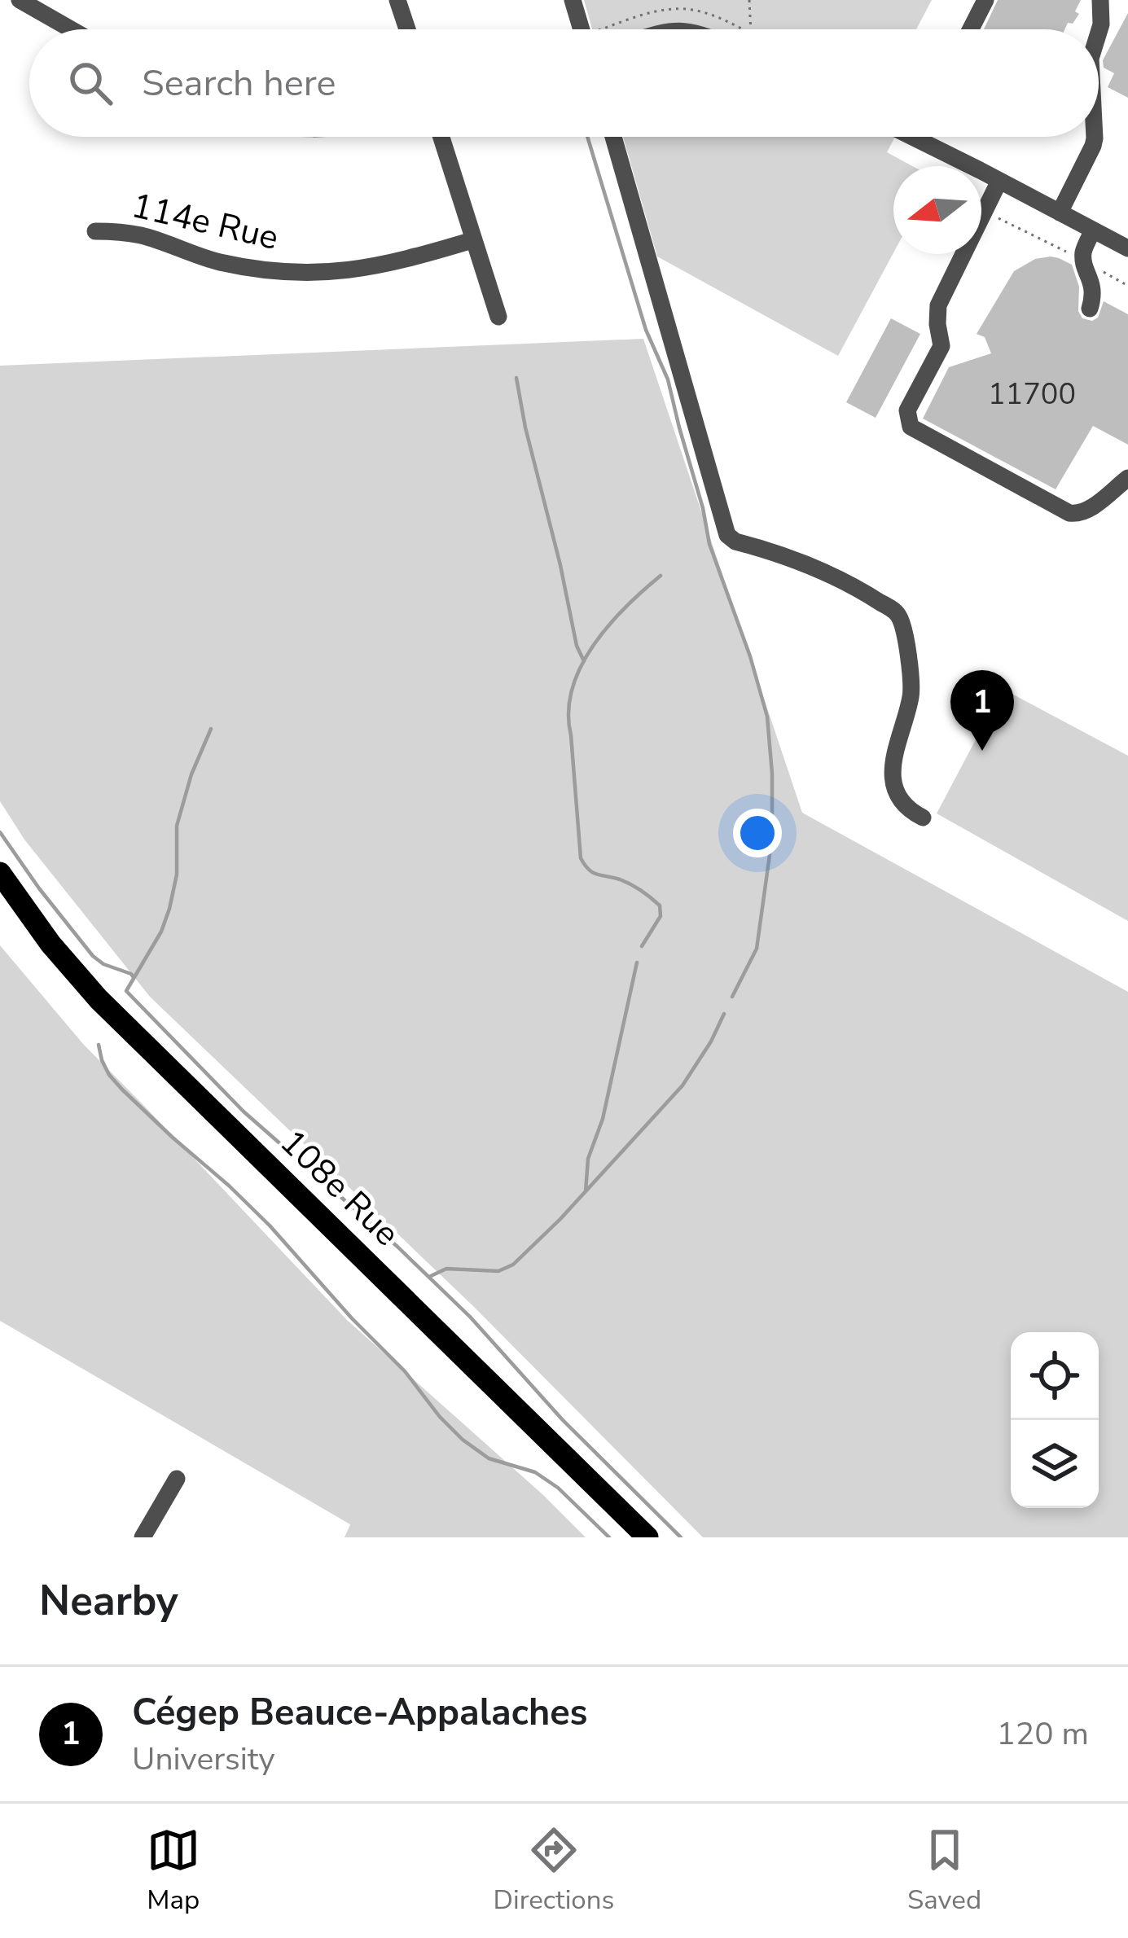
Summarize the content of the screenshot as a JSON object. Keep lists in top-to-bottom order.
{
  "streets": {
    "main road": ["108e Rue"],
    "street": ["114e Rue"]
  },
  "house_numbers": ["11700"],
  "north": "left",
  "page": {
    "search": "Search here",
    "pins": "1",
    "heading": "Nearby",
    "list": [
      {
        "mark": "1",
        "name": "Cégep Beauce-Appalaches",
        "note": "University",
        "value": "120 m"
      }
    ],
    "nav": ["Map", "Directions", "Saved"]
  }
}
